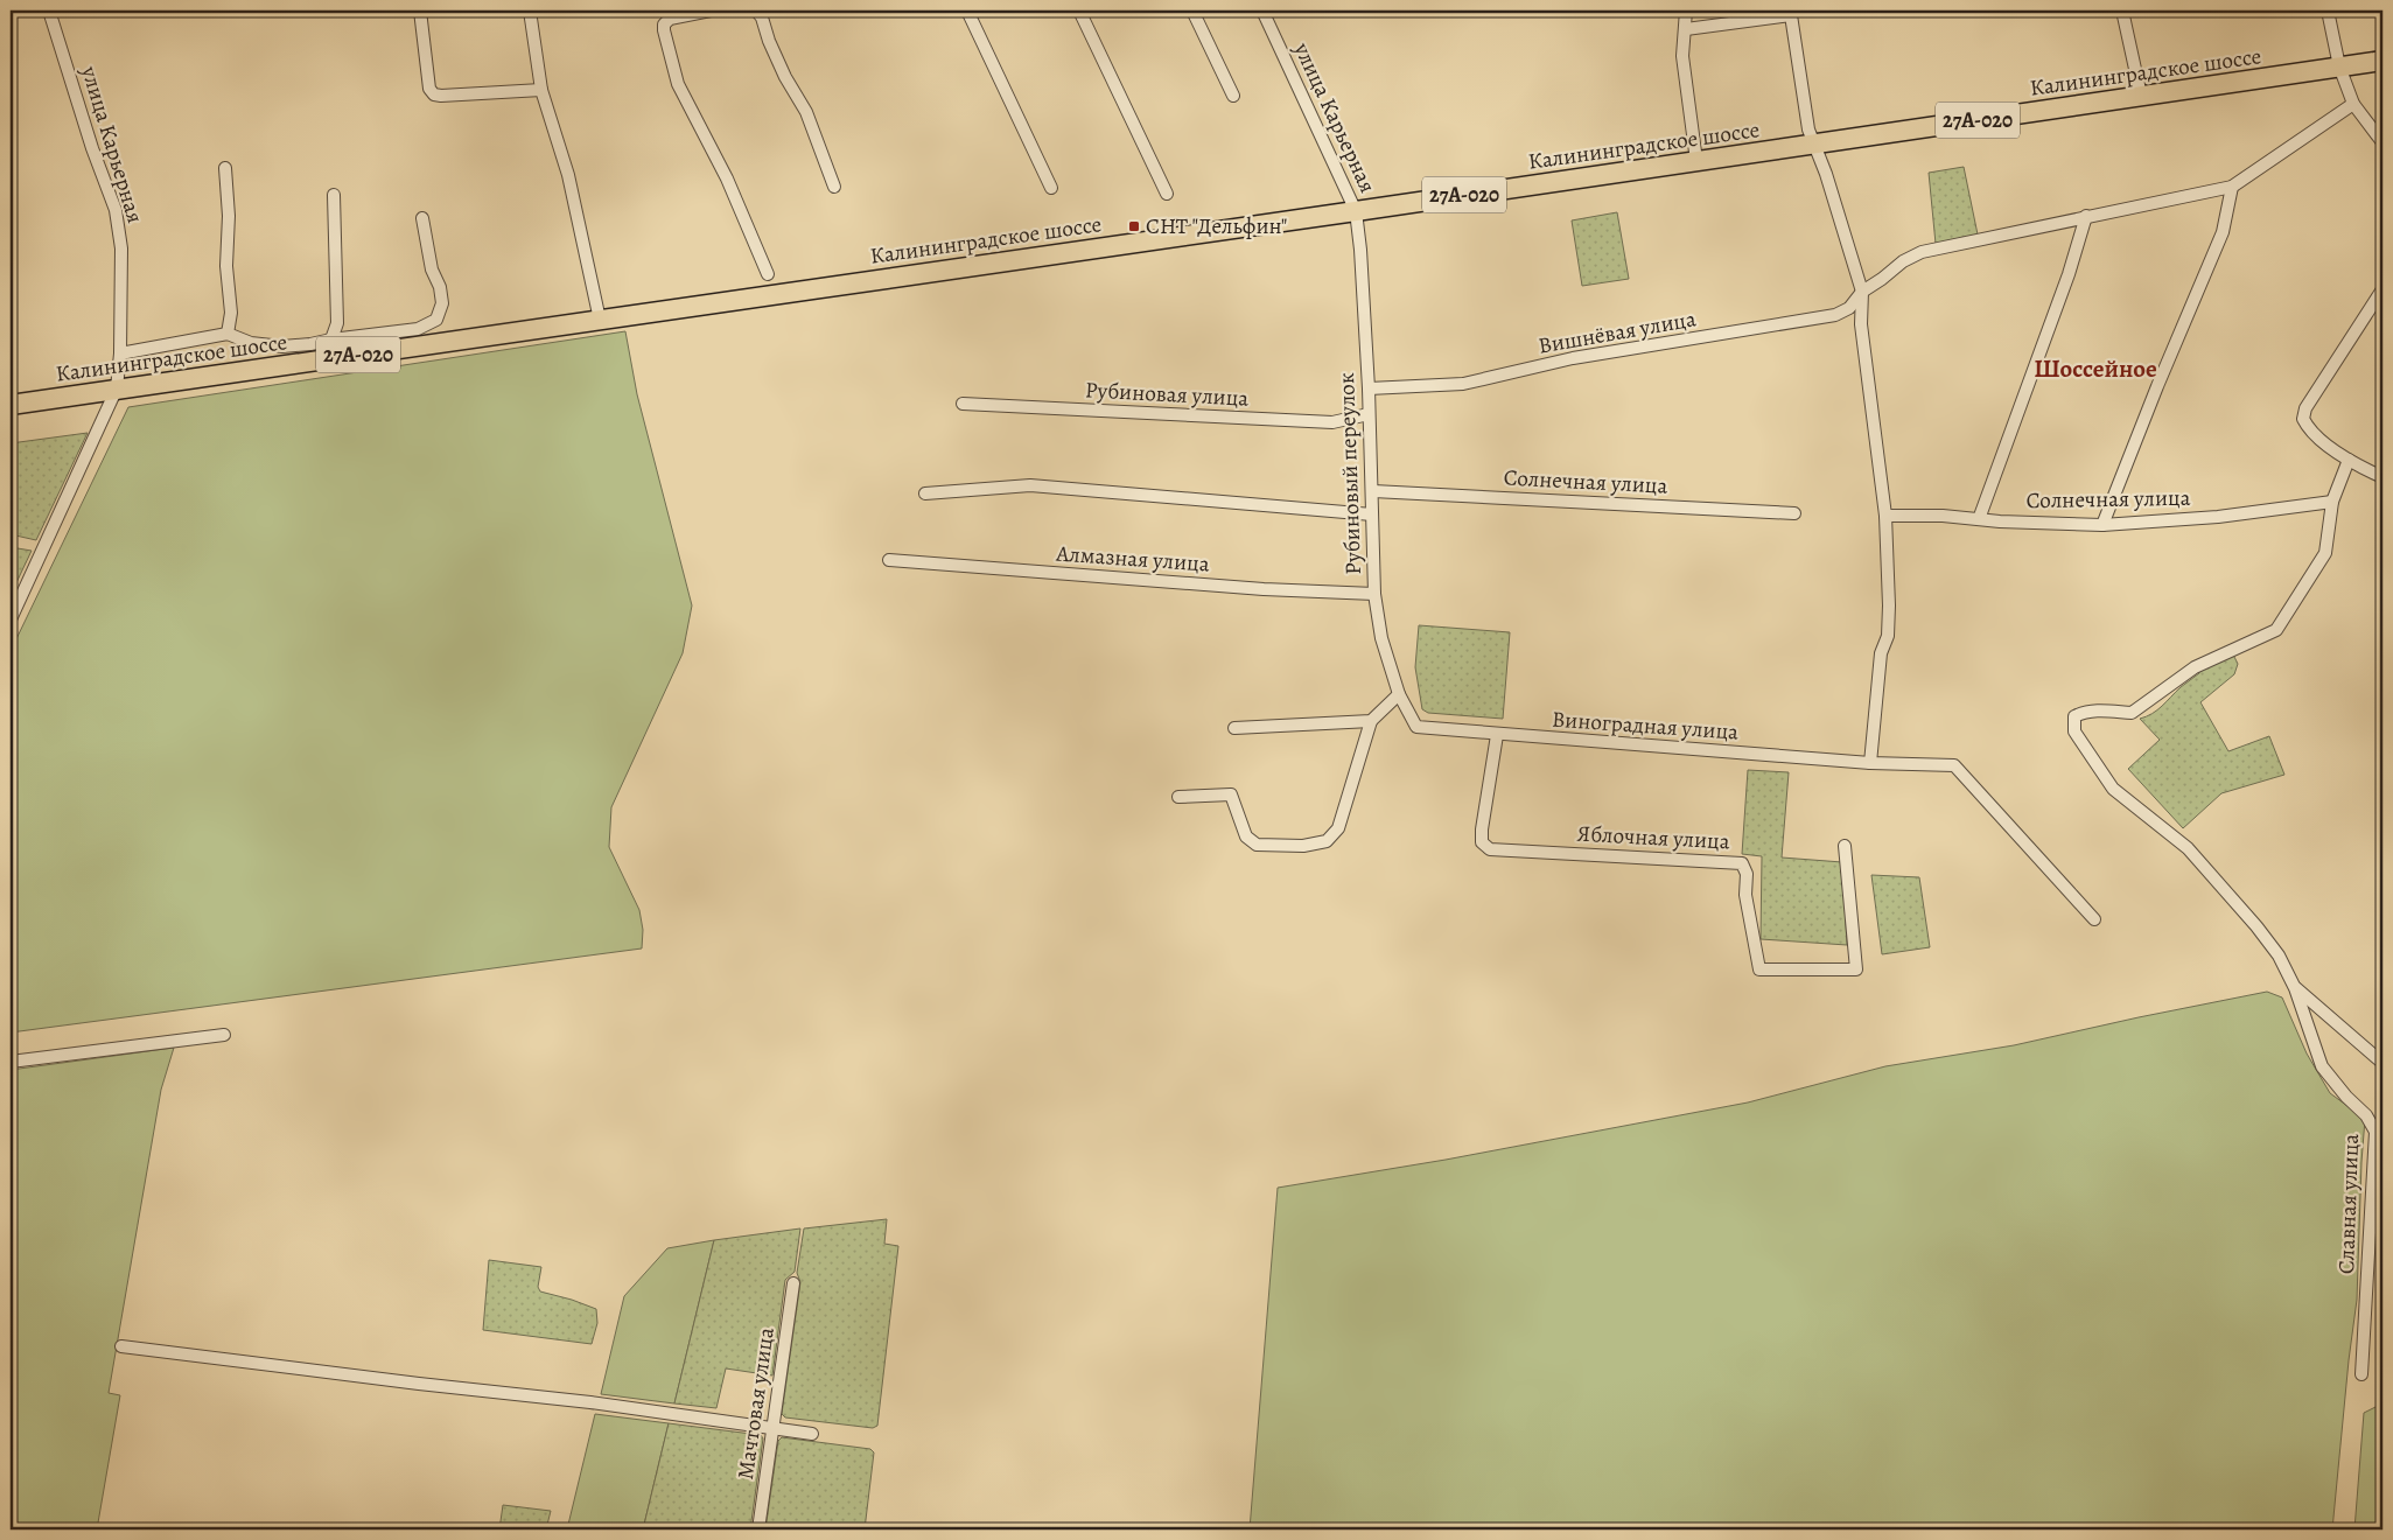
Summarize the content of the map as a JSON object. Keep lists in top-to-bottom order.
{
  "streets": {
    "main road": ["Калининградское шоссе", "27А-020"],
    "street": [
      "улица Карьерная",
      "Вишнёвая улица",
      "Рубиновая улица",
      "Рубиновый переулок",
      "Солнечная улица",
      "Алмазная улица",
      "Виноградная улица",
      "Яблочная улица",
      "Славная улица",
      "Мачтовая улица"
    ]
  },
  "crossings": [
    ["Калининградское шоссе", "улица Карьерная"],
    ["Калининградское шоссе", "Рубиновый переулок"],
    ["улица Карьерная", "Рубиновый переулок"],
    ["Вишнёвая улица", "Рубиновый переулок"],
    ["Рубиновая улица", "Рубиновый переулок"],
    ["Рубиновый переулок", "Солнечная улица"],
    ["Рубиновый переулок", "Алмазная улица"],
    ["Рубиновый переулок", "Виноградная улица"],
    ["Виноградная улица", "Яблочная улица"]
  ],
  "districts": ["Шоссейное"],
  "places": {
    "transit": ["СНТ \"Дельфин\""]
  }
}
